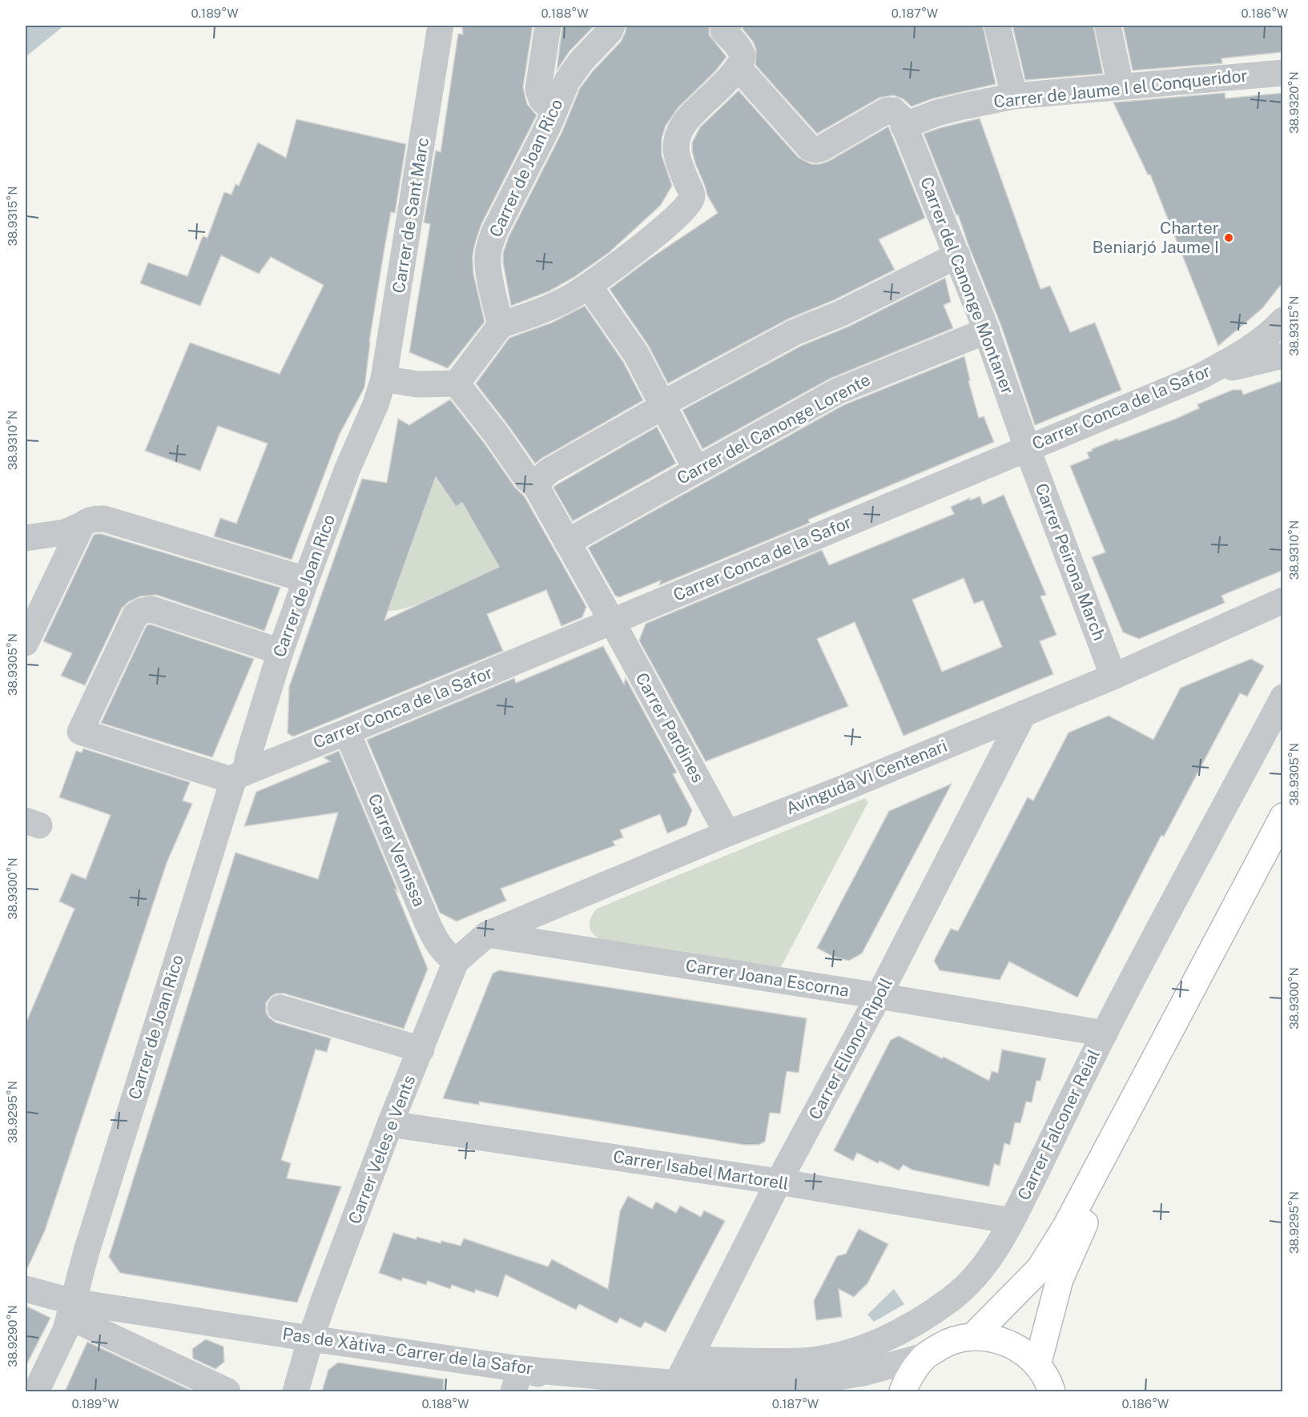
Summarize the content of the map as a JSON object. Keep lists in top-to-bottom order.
{
  "streets": {
    "street": [
      "Carrer de Jaume I el Conqueridor",
      "Carrer de Joan Rico",
      "Carrer de Sant Marc",
      "Carrer del Canonge Montaner",
      "Carrer Conca de la Safor",
      "Carrer del Canonge Lorente",
      "Carrer Peirona March",
      "Carrer Pardines",
      "Avinguda Vi Centenari",
      "Carrer Vernissa",
      "Carrer Joana Escorna",
      "Carrer Elionor Ripoll",
      "Carrer Falconer Reial",
      "Carrer Veles e Vents",
      "Carrer Isabel Martorell",
      "Pas de Xàtiva - Carrer de la Safor"
    ]
  },
  "crossings": [
    ["Carrer de Jaume I el Conqueridor", "Carrer del Canonge Montaner"],
    ["Carrer de Joan Rico", "Carrer de Sant Marc"],
    ["Carrer de Joan Rico", "Carrer Conca de la Safor"],
    ["Carrer de Joan Rico", "Pas de Xàtiva - Carrer de la Safor"],
    ["Carrer del Canonge Montaner", "Carrer Conca de la Safor"],
    ["Carrer del Canonge Montaner", "Carrer del Canonge Lorente"],
    ["Carrer del Canonge Montaner", "Carrer Peirona March"],
    ["Carrer Conca de la Safor", "Carrer Peirona March"],
    ["Carrer Conca de la Safor", "Carrer Pardines"],
    ["Carrer Conca de la Safor", "Carrer Vernissa"],
    ["Carrer del Canonge Lorente", "Carrer Pardines"],
    ["Carrer Peirona March", "Avinguda Vi Centenari"],
    ["Carrer Pardines", "Avinguda Vi Centenari"],
    ["Avinguda Vi Centenari", "Carrer Vernissa"],
    ["Avinguda Vi Centenari", "Carrer Joana Escorna"],
    ["Avinguda Vi Centenari", "Carrer Elionor Ripoll"],
    ["Avinguda Vi Centenari", "Carrer Veles e Vents"],
    ["Carrer Vernissa", "Carrer Veles e Vents"],
    ["Carrer Joana Escorna", "Carrer Elionor Ripoll"],
    ["Carrer Joana Escorna", "Carrer Falconer Reial"],
    ["Carrer Elionor Ripoll", "Carrer Falconer Reial"],
    ["Carrer Elionor Ripoll", "Carrer Isabel Martorell"],
    ["Carrer Elionor Ripoll", "Pas de Xàtiva - Carrer de la Safor"],
    ["Carrer Falconer Reial", "Carrer Isabel Martorell"],
    ["Carrer Veles e Vents", "Carrer Isabel Martorell"],
    ["Carrer Veles e Vents", "Pas de Xàtiva - Carrer de la Safor"]
  ],
  "places": ["Charter Beniarjó Jaume I"],
  "coordinates": [
    "0.189°W",
    "0.188°W",
    "0.187°W",
    "0.186°W",
    "38.9320°N",
    "38.9315°N",
    "38.9310°N",
    "38.9305°N",
    "38.9300°N",
    "38.9295°N",
    "38.9290°N"
  ]
}
